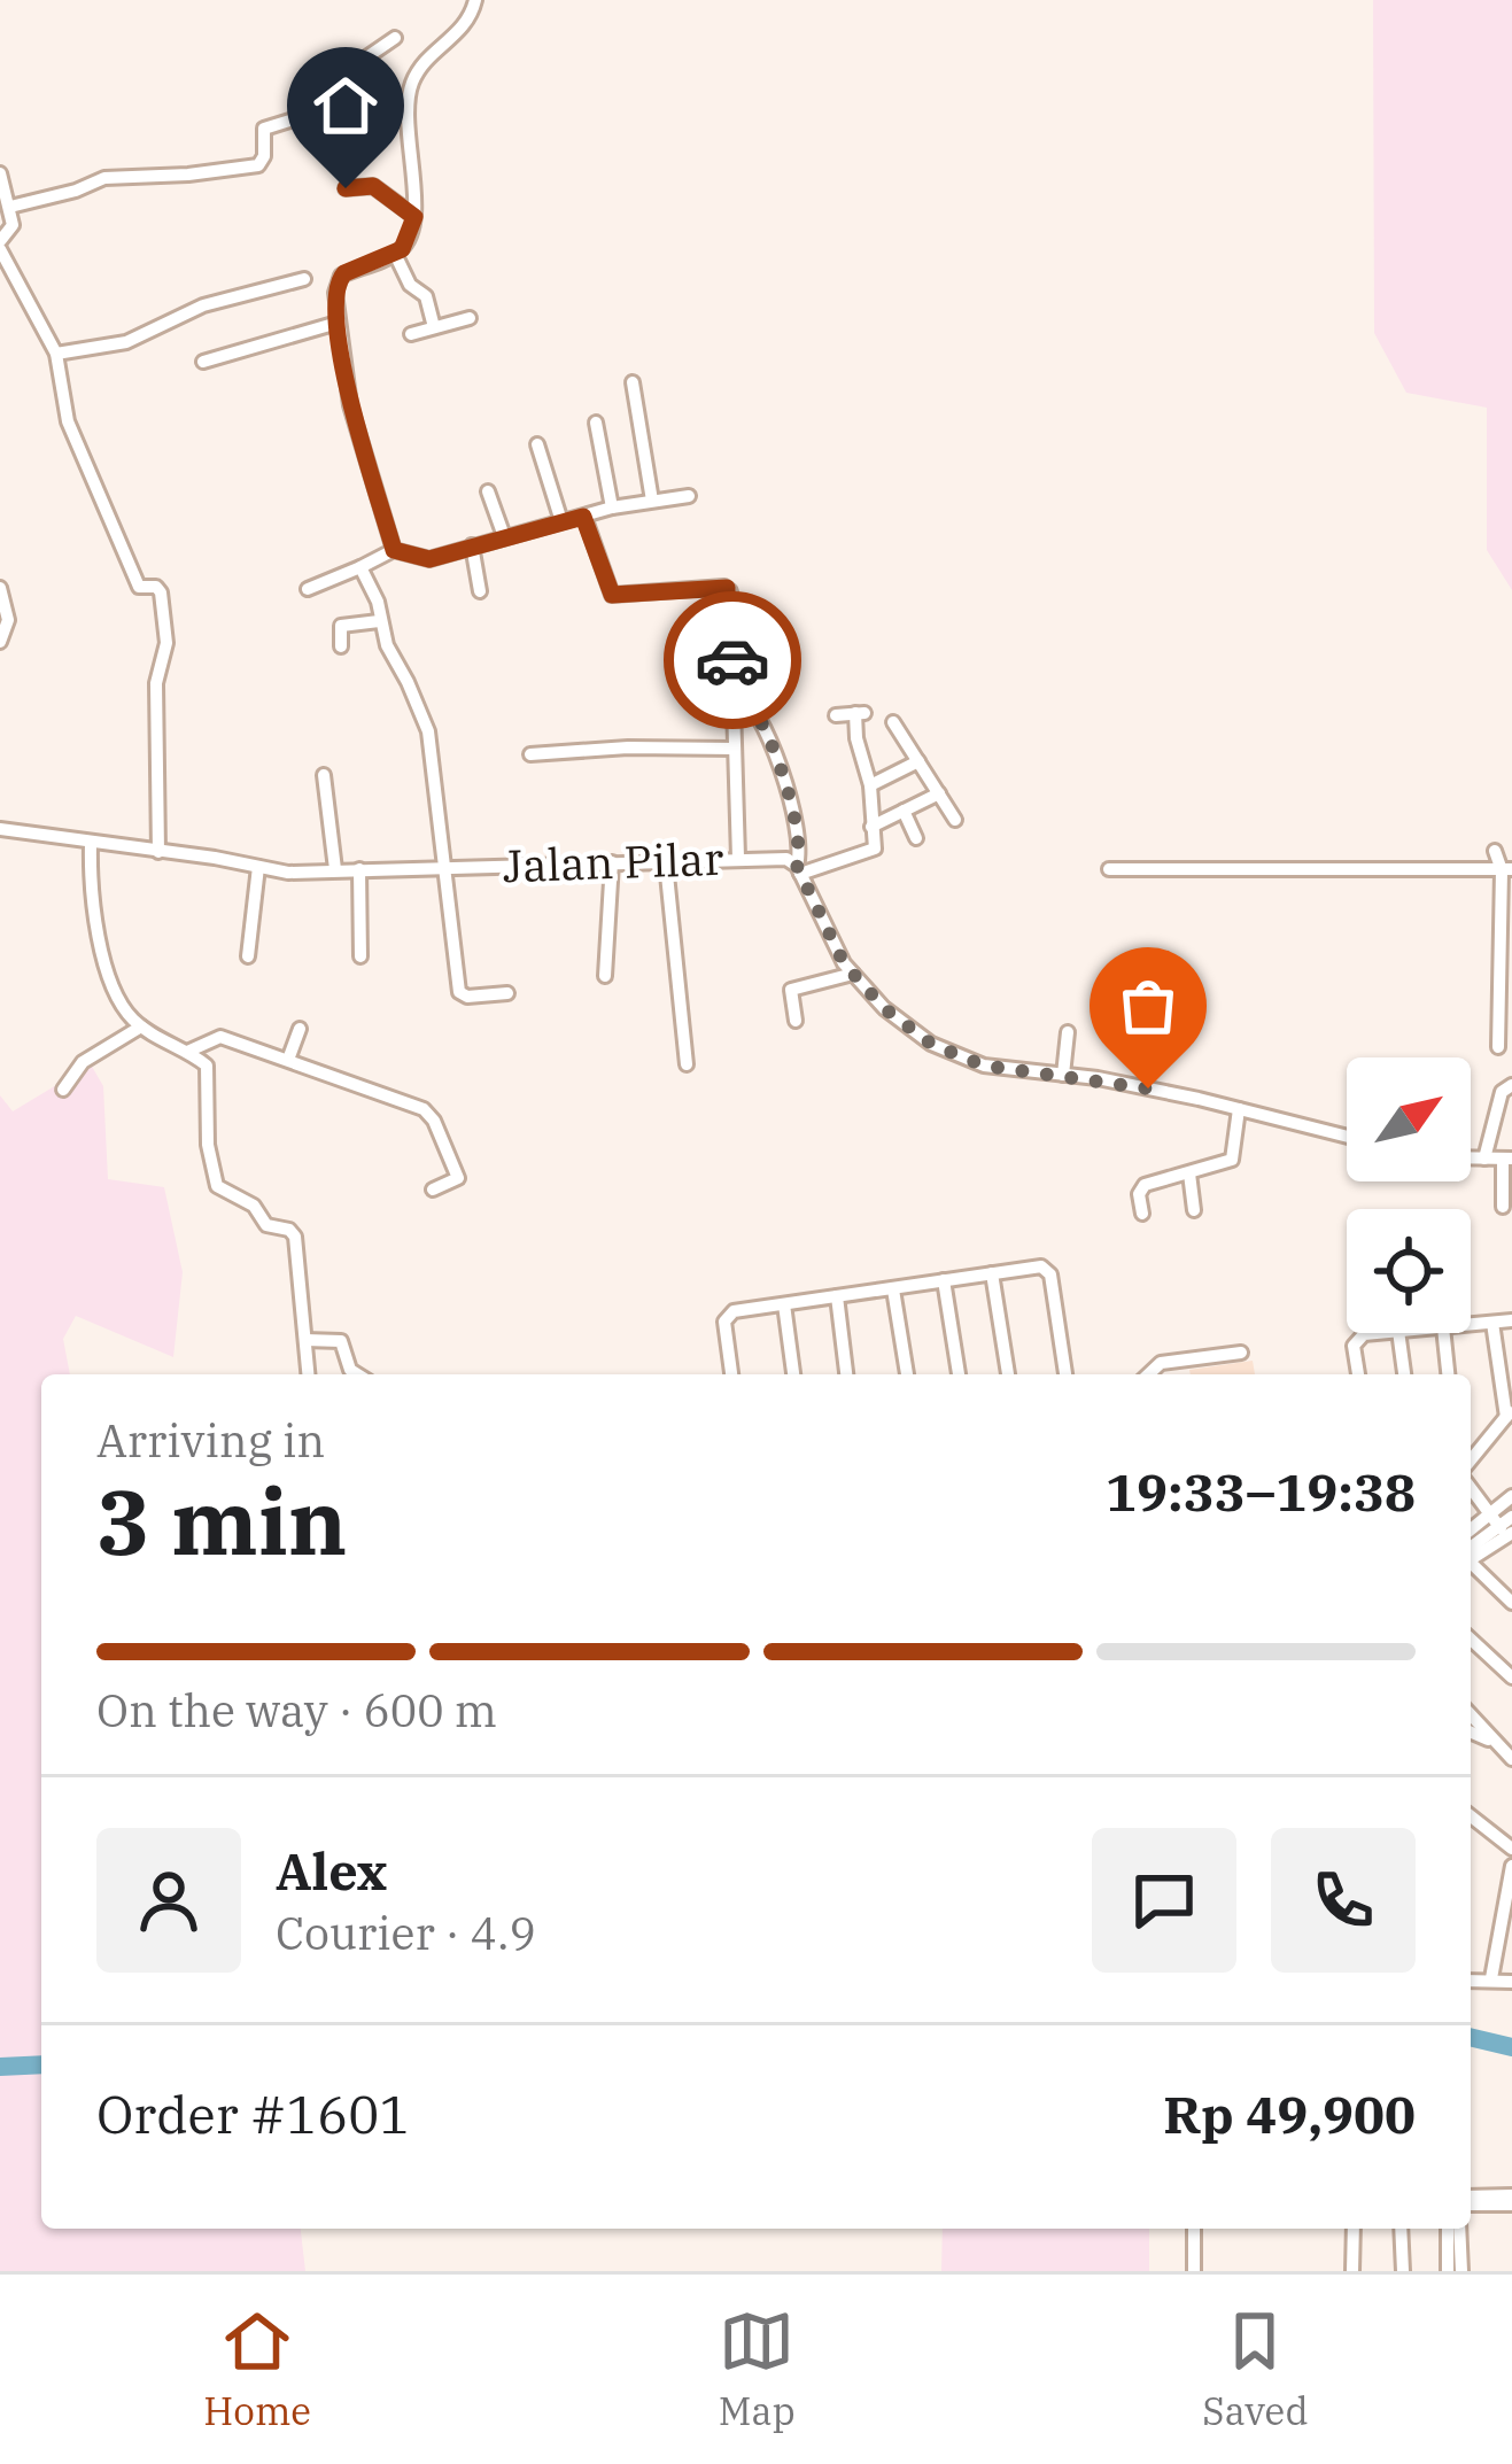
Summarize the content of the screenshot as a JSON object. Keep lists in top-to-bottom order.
{
  "streets": {
    "street": ["Jalan Pilar"]
  },
  "north": "top right",
  "page": {
    "heading": ["3 min", "Arriving in", "19:33–19:38"],
    "panel": [
      "Alex",
      "Courier · 4.9",
      "Order #1601",
      "Rp 49,900"
    ],
    "bar": "On the way · 600 m",
    "tabs": ["Home", "Map", "Saved"]
  }
}
